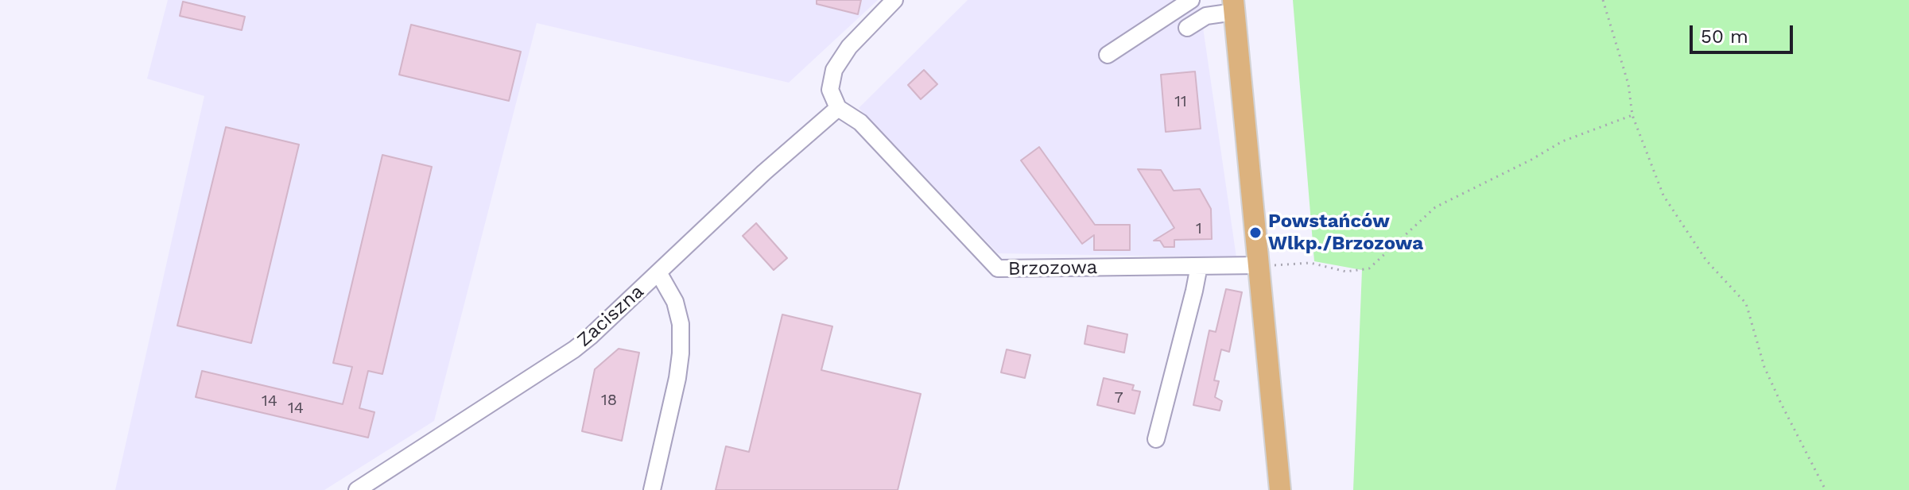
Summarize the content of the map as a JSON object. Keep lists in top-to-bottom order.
{
  "streets": {
    "street": ["Brzozowa", "Zaciszna"]
  },
  "crossings": [
    ["Brzozowa", "Zaciszna"]
  ],
  "places": ["Powstańców Wlkp./Brzozowa"],
  "house_numbers": [
    "11",
    "1",
    "7",
    "18",
    "14",
    "14"
  ],
  "scale_bar": "50 m"
}
